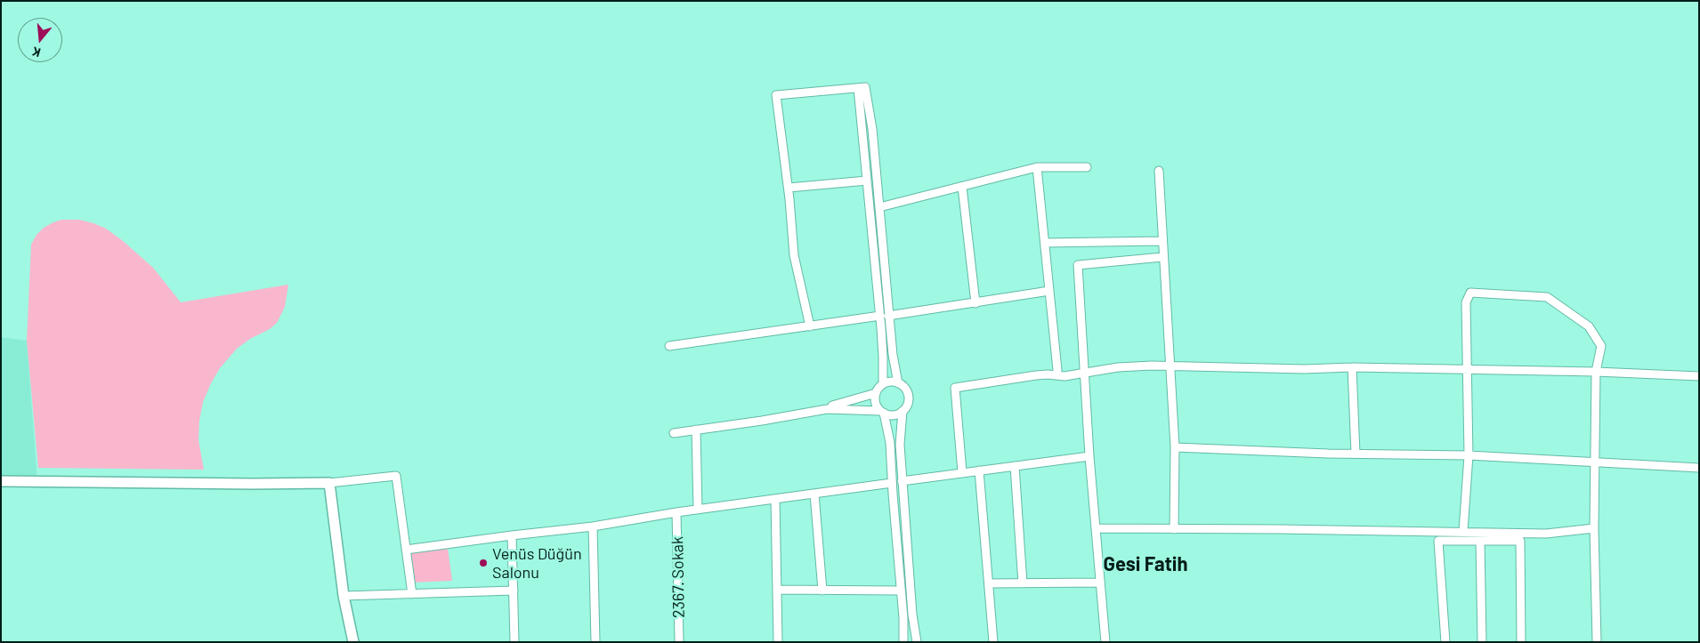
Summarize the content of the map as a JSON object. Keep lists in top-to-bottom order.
{
  "streets": {
    "street": ["2367. Sokak"]
  },
  "districts": ["Gesi Fatih"],
  "places": ["Venüs Düğün Salonu"],
  "north": "bottom"
}
